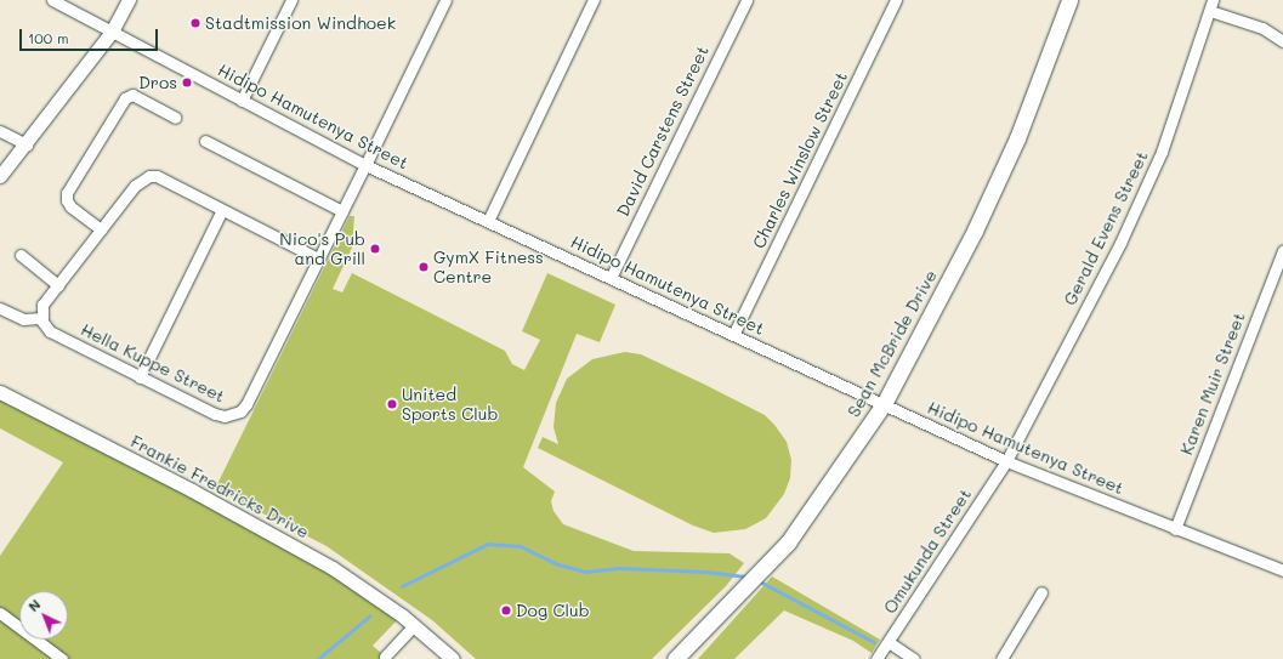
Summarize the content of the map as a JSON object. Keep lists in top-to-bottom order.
{
  "streets": {
    "main road": ["Sean McBride Drive"],
    "street": [
      "Hidipo Hamutenya Street",
      "David Carstens Street",
      "Charles Winslow Street",
      "Gerald Evens Street",
      "Hella Kuppe Street",
      "Karen Muir Street",
      "Frankie Fredricks Drive",
      "Omukunda Street"
    ]
  },
  "crossings": [
    ["Hidipo Hamutenya Street", "David Carstens Street"],
    ["Hidipo Hamutenya Street", "Charles Winslow Street"],
    ["Hidipo Hamutenya Street", "Gerald Evens Street"],
    ["Hidipo Hamutenya Street", "Sean McBride Drive"],
    ["Hidipo Hamutenya Street", "Hella Kuppe Street"],
    ["Hidipo Hamutenya Street", "Karen Muir Street"],
    ["Hidipo Hamutenya Street", "Omukunda Street"],
    ["Gerald Evens Street", "Omukunda Street"]
  ],
  "places": [
    "Stadtmission Windhoek",
    "Dros",
    "Nico's Pub and Grill",
    "GymX Fitness Centre",
    "United Sports Club",
    "Dog Club"
  ],
  "scale_bar": "100 m",
  "north": "top left"
}
